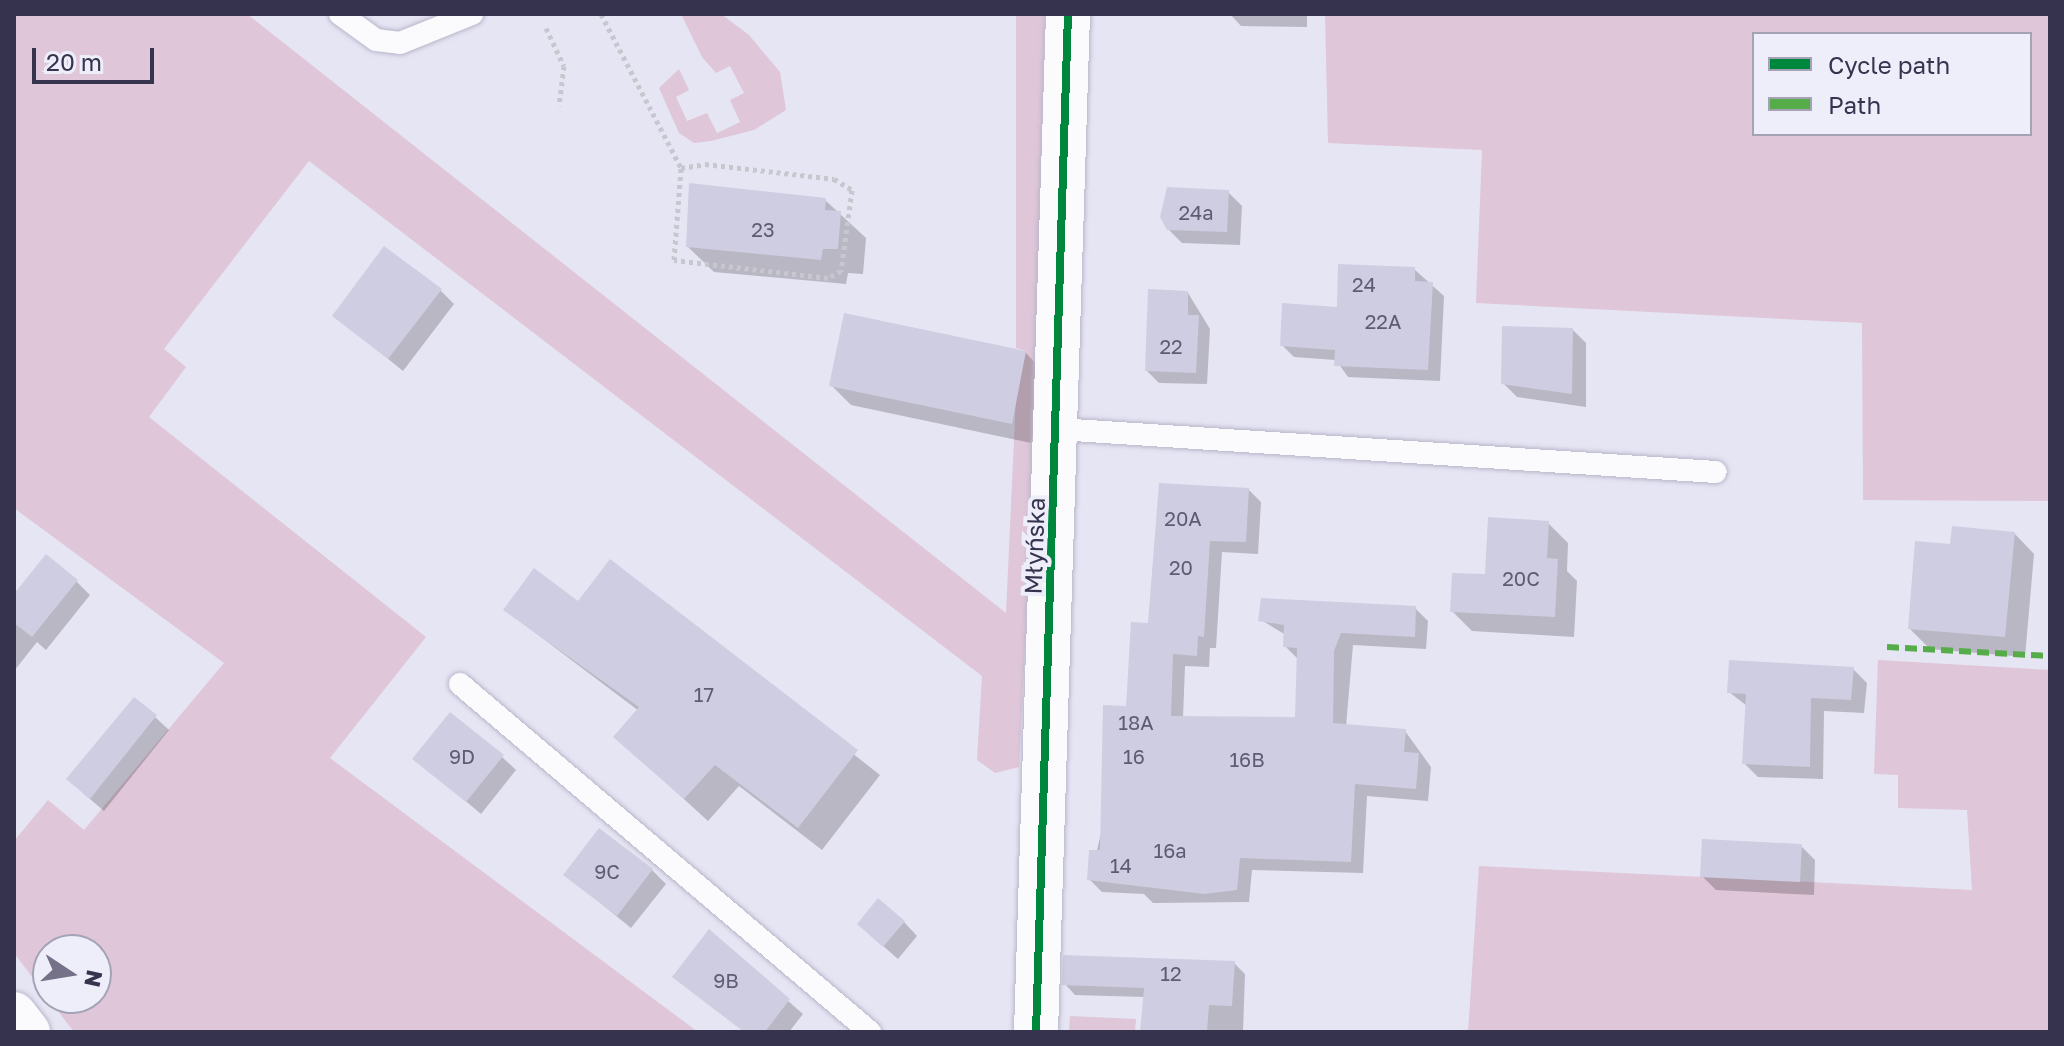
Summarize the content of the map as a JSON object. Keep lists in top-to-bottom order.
{
  "streets": {
    "street": ["Młyńska"]
  },
  "house_numbers": [
    "24a",
    "23",
    "24",
    "22A",
    "22",
    "20A",
    "20",
    "20C",
    "17",
    "18A",
    "9D",
    "16",
    "16B",
    "16a",
    "14",
    "9C",
    "12",
    "9B"
  ],
  "legend": ["Cycle path", "Path"],
  "scale_bar": "20 m",
  "north": "right"
}
